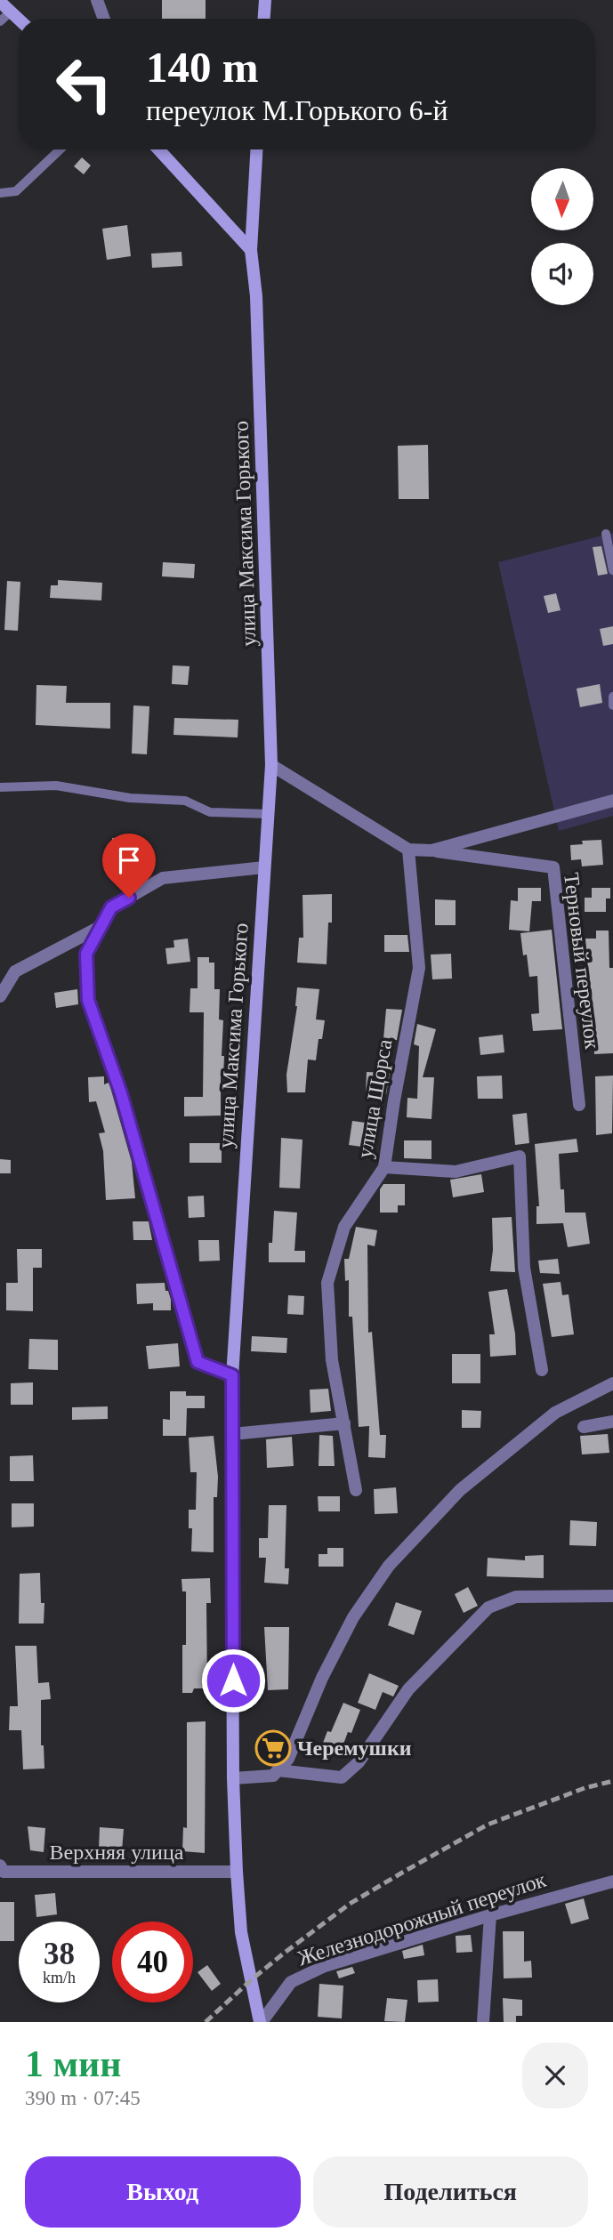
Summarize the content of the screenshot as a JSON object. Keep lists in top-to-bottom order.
{
  "streets": {
    "street": [
      "улица Максима Горького",
      "Терновый переулок",
      "улица Щорса",
      "Верхняя улица",
      "Железнодорожный переулок"
    ]
  },
  "crossings": [
    ["улица Максима Горького", "Верхняя улица"],
    ["улица Максима Горького", "Железнодорожный переулок"]
  ],
  "places": {
    "supermarket": ["Черемушки"]
  },
  "north": "bottom",
  "page": {
    "turn": ["140 m", "переулок М.Горького 6-й"],
    "speed": "38 km/h",
    "limit": "40",
    "heading": ["1 мин", "390 m · 07:45"],
    "buttons": ["Выход", "Поделиться"]
  }
}
